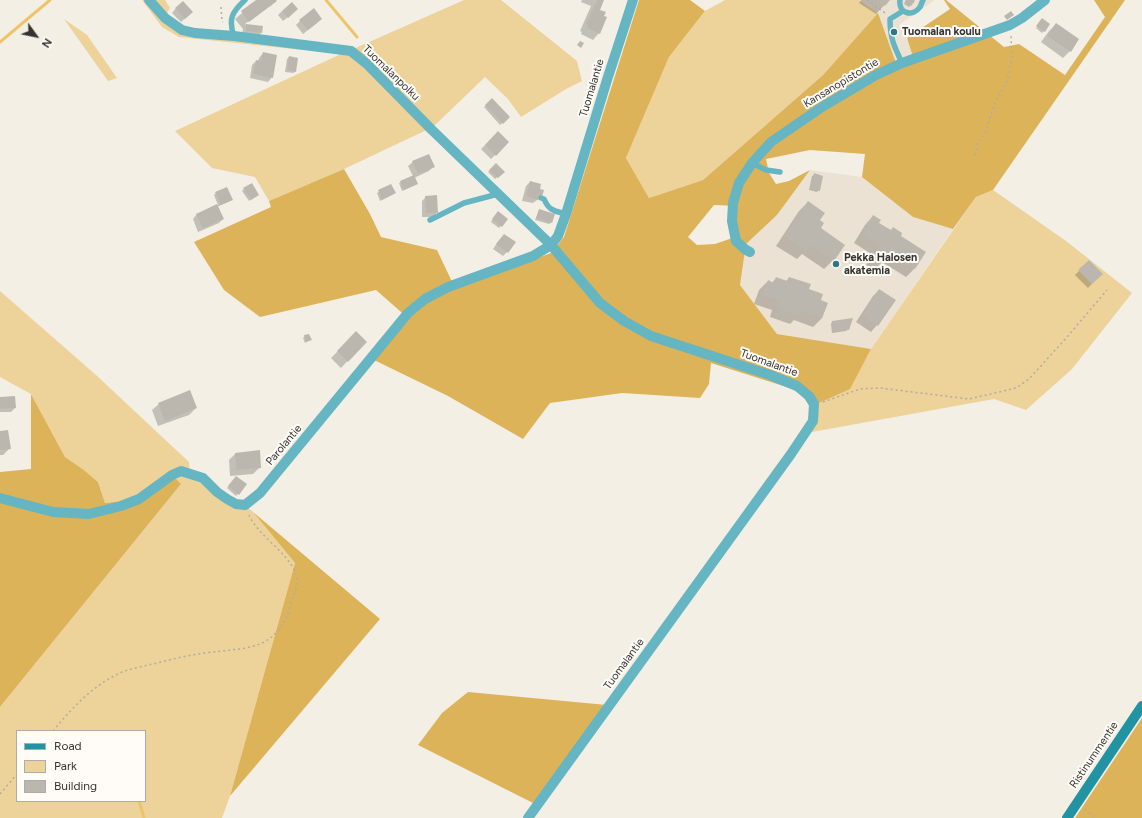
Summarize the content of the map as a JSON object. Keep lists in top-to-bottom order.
{
  "streets": {
    "street": [
      "Tuomalanpolku",
      "Kansanopistontie",
      "Tuomalantie",
      "Parolantie",
      "Ristinummentie"
    ]
  },
  "crossings": [
    ["Tuomalanpolku", "Tuomalantie"],
    ["Tuomalanpolku", "Parolantie"],
    ["Tuomalantie", "Parolantie"]
  ],
  "places": ["Tuomalan koulu", "Pekka Halosen akatemia"],
  "legend": ["Road", "Park", "Building"],
  "north": "bottom right"
}
